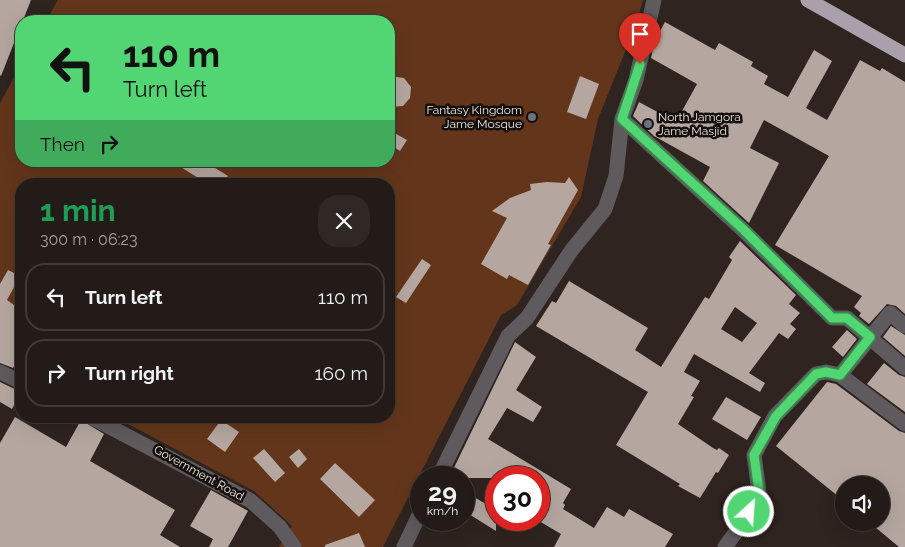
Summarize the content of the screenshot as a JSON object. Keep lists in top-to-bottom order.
{
  "streets": {
    "street": ["Government Road"]
  },
  "places": ["Fantasy Kingdom Jame Mosque", "North Jamgora Jame Masjid"],
  "page": {
    "turn": ["110 m", "Turn left"],
    "then": "Then",
    "heading": ["1 min", "300 m · 06:23"],
    "list": [
      {
        "name": "Turn left",
        "value": "110 m"
      },
      {
        "name": "Turn right",
        "value": "160 m"
      }
    ],
    "speed": "29 km/h",
    "limit": "30"
  }
}
